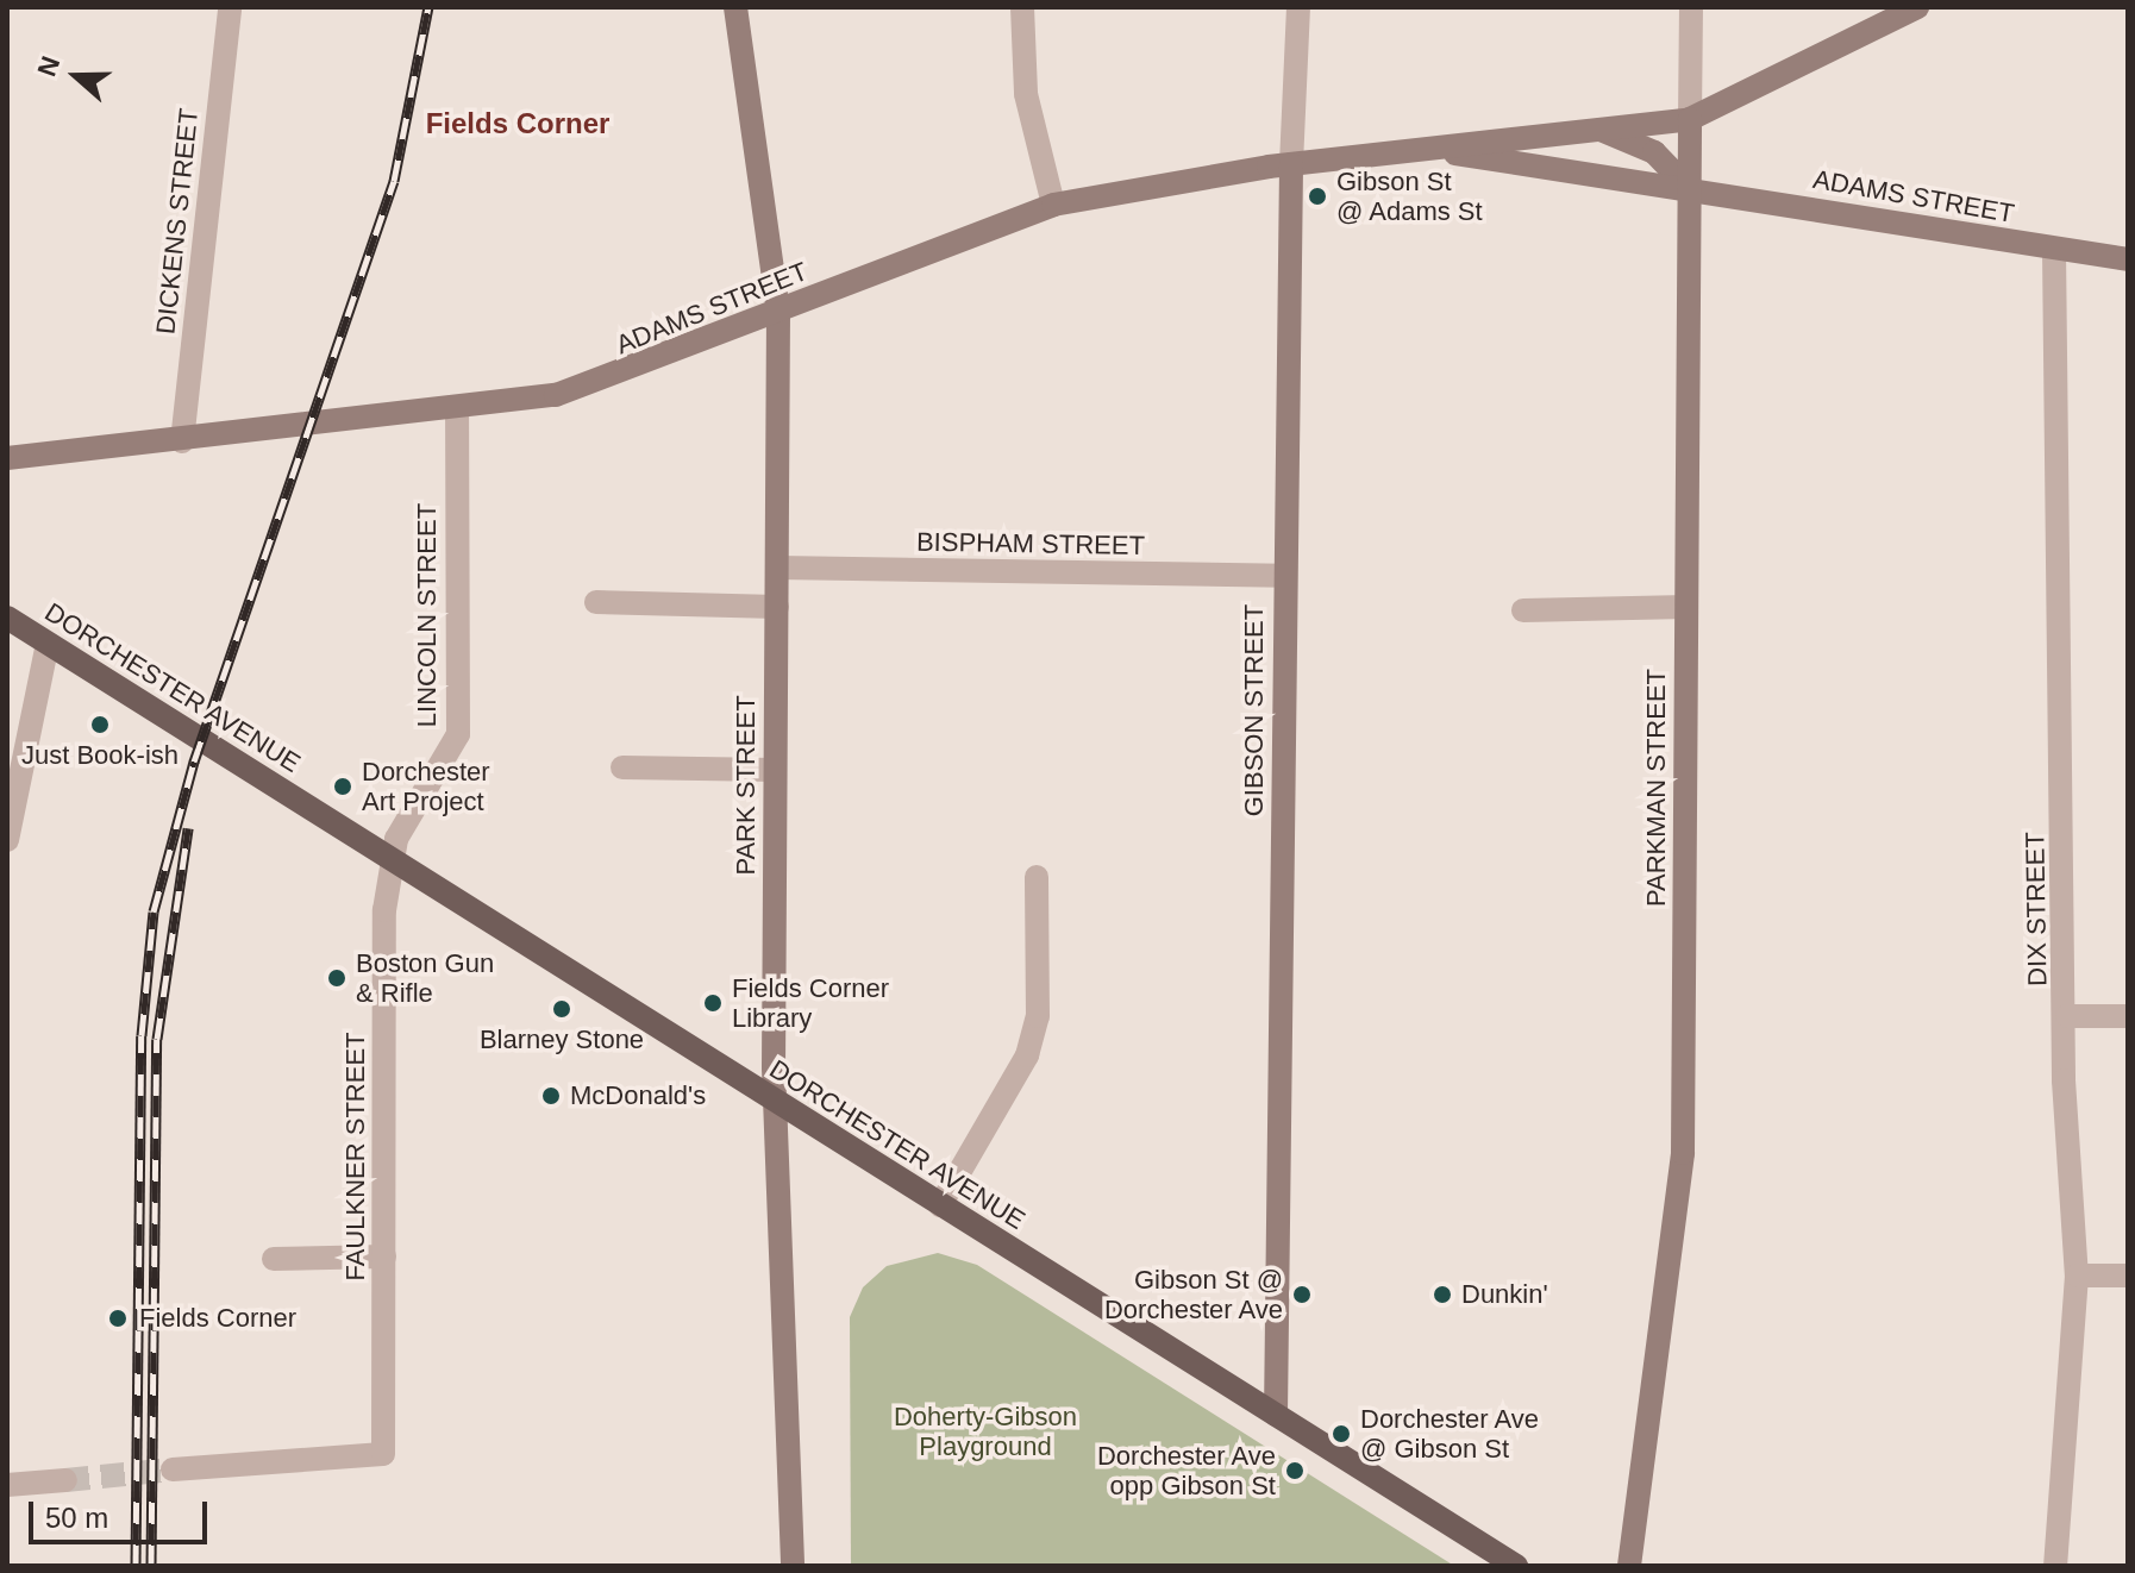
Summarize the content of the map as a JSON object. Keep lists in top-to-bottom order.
{
  "streets": {
    "main road": ["DORCHESTER AVENUE"],
    "street": [
      "ADAMS STREET",
      "DICKENS STREET",
      "BISPHAM STREET",
      "LINCOLN STREET",
      "GIBSON STREET",
      "PARK STREET",
      "PARKMAN STREET",
      "DIX STREET",
      "FAULKNER STREET"
    ]
  },
  "crossings": [
    ["ADAMS STREET", "DICKENS STREET"],
    ["ADAMS STREET", "LINCOLN STREET"],
    ["ADAMS STREET", "GIBSON STREET"],
    ["ADAMS STREET", "PARK STREET"],
    ["ADAMS STREET", "PARKMAN STREET"],
    ["ADAMS STREET", "DIX STREET"],
    ["BISPHAM STREET", "GIBSON STREET"],
    ["BISPHAM STREET", "PARK STREET"],
    ["LINCOLN STREET", "DORCHESTER AVENUE"],
    ["LINCOLN STREET", "FAULKNER STREET"],
    ["DORCHESTER AVENUE", "GIBSON STREET"],
    ["DORCHESTER AVENUE", "PARK STREET"],
    ["DORCHESTER AVENUE", "FAULKNER STREET"]
  ],
  "districts": ["Fields Corner"],
  "parks": ["Doherty-Gibson Playground"],
  "places": [
    "Gibson St @ Adams St",
    "Just Book-ish",
    "Dorchester Art Project",
    "Boston Gun & Rifle",
    "Fields Corner Library",
    "Blarney Stone",
    "McDonald's",
    "Gibson St @ Dorchester Ave",
    "Dunkin'",
    "Fields Corner",
    "Dorchester Ave @ Gibson St",
    "Dorchester Ave opp Gibson St"
  ],
  "scale_bar": "50 m",
  "north": "left"
}
